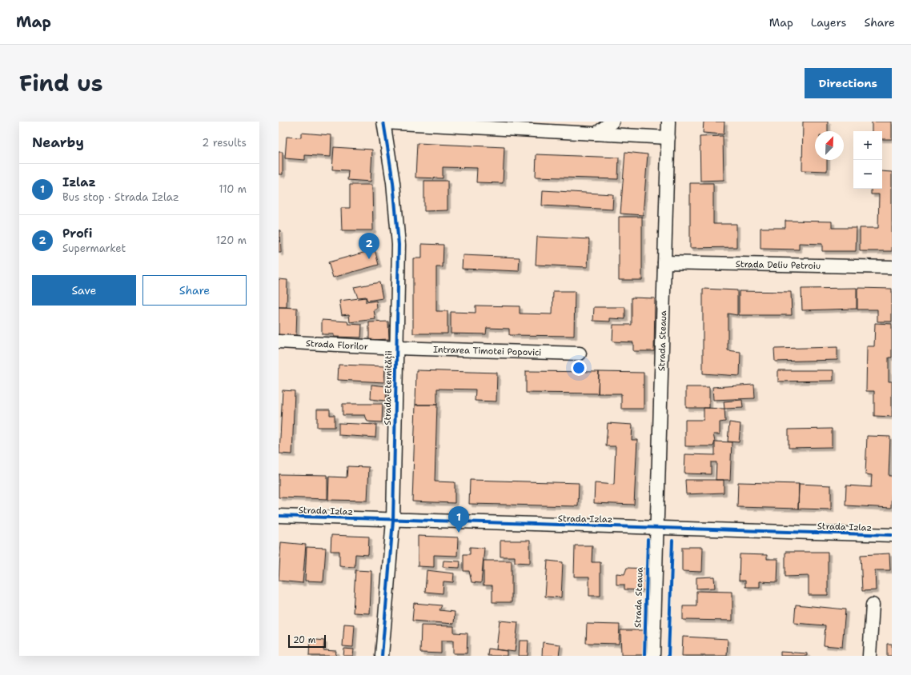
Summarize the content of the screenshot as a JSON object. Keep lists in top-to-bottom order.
{
  "streets": {
    "street": [
      "Strada Deliu Petroiu",
      "Strada Steaua",
      "Strada Florilor",
      "Intrarea Timotei Popovici",
      "Strada Eternității",
      "Strada Izlaz"
    ]
  },
  "crossings": [
    ["Strada Deliu Petroiu", "Strada Steaua"],
    ["Strada Steaua", "Strada Izlaz"],
    ["Strada Florilor", "Intrarea Timotei Popovici"],
    ["Strada Florilor", "Strada Eternității"],
    ["Intrarea Timotei Popovici", "Strada Eternității"],
    ["Strada Eternității", "Strada Izlaz"]
  ],
  "scale_bar": "20 m",
  "north": "top right",
  "page": {
    "header": "Map",
    "nav": ["Map", "Layers", "Share"],
    "title": "Find us",
    "buttons": [
      "Directions",
      ["Save", "Share"]
    ],
    "heading": ["Nearby", "2 results"],
    "map_buttons": ["+", "−"],
    "list": [
      {
        "mark": "1",
        "name": "Izlaz",
        "note": "Bus stop · Strada Izlaz",
        "value": "110 m"
      },
      {
        "mark": "2",
        "name": "Profi",
        "note": "Supermarket",
        "value": "120 m"
      }
    ],
    "pins": ["2", "1"],
    "scale": "20 m"
  }
}
